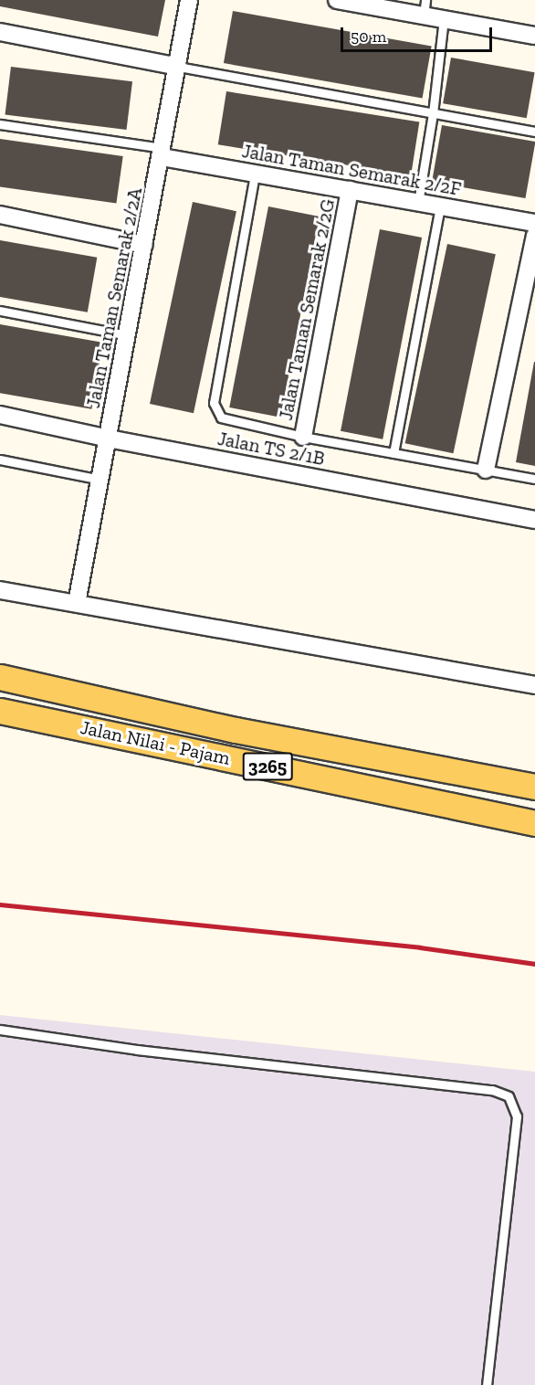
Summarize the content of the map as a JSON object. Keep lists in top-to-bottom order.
{
  "streets": {
    "main road": ["Jalan Nilai - Pajam", "3265"],
    "street": [
      "Jalan Taman Semarak 2/2F",
      "Jalan Taman Semarak 2/2A",
      "Jalan Taman Semarak 2/2G",
      "Jalan TS 2/1B"
    ]
  },
  "crossings": [
    ["Jalan Taman Semarak 2/2F", "Jalan Taman Semarak 2/2A"],
    ["Jalan Taman Semarak 2/2F", "Jalan Taman Semarak 2/2G"],
    ["Jalan Taman Semarak 2/2A", "Jalan TS 2/1B"]
  ],
  "scale_bar": "50 m"
}
